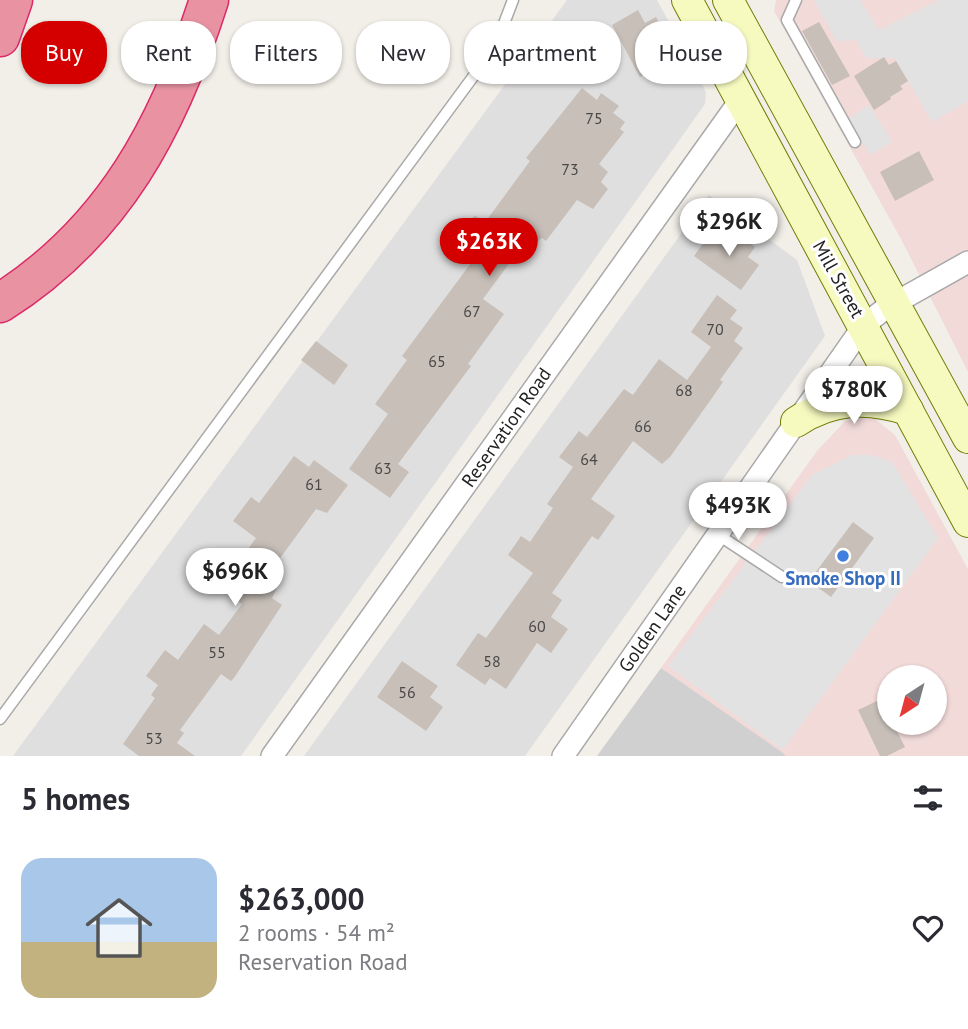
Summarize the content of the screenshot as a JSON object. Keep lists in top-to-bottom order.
{
  "streets": {
    "main road": ["Mill Street"],
    "street": ["Reservation Road", "Golden Lane"]
  },
  "crossings": [
    ["Mill Street", "Reservation Road"],
    ["Mill Street", "Golden Lane"]
  ],
  "places": ["Smoke Shop II"],
  "house_numbers": [
    "75",
    "73",
    "67",
    "70",
    "65",
    "68",
    "66",
    "64",
    "63",
    "61",
    "60",
    "55",
    "58",
    "56",
    "53"
  ],
  "north": "bottom left",
  "page": {
    "chip": [
      "Buy",
      "Rent",
      "Filters",
      "New",
      "Apartment",
      "House"
    ],
    "price": [
      "$296K",
      "$263K",
      "$780K",
      "$493K",
      "$696K"
    ],
    "heading": "5 homes",
    "list": [
      {
        "name": "$263,000",
        "note": "2 rooms · 54 m² · Reservation Road"
      }
    ]
  }
}
